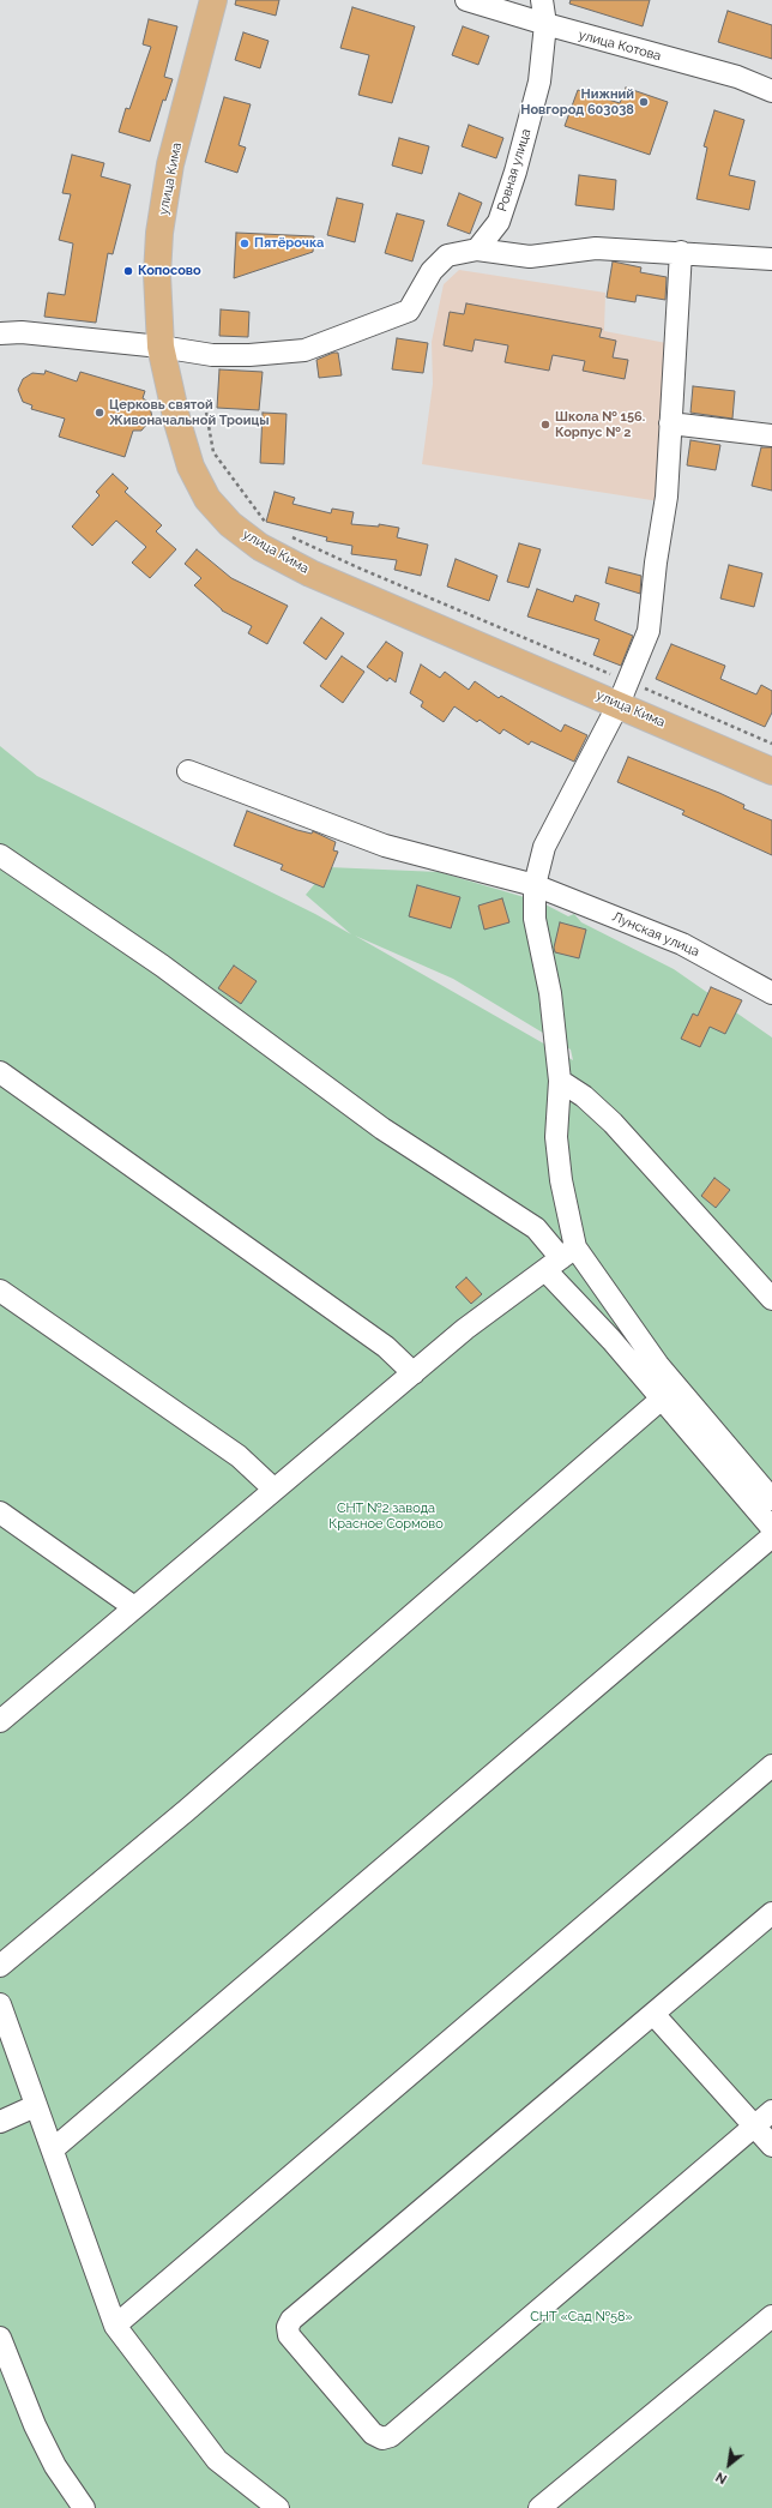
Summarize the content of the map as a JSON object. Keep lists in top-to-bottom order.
{
  "streets": {
    "main road": ["улица Кима"],
    "street": ["улица Котова", "Ровная улица", "Лунская улица"]
  },
  "crossings": [
    ["улица Котова", "Ровная улица"]
  ],
  "parks": ["СНТ №2 завода Красное Сормово", "СНТ «Сад №58»"],
  "places": [
    "Нижний Новгород 603038",
    "Пятёрочка",
    "Копосово",
    "Церковь святой Живоначальной Троицы",
    "Школа № 156. Корпус № 2"
  ],
  "north": "bottom left"
}
